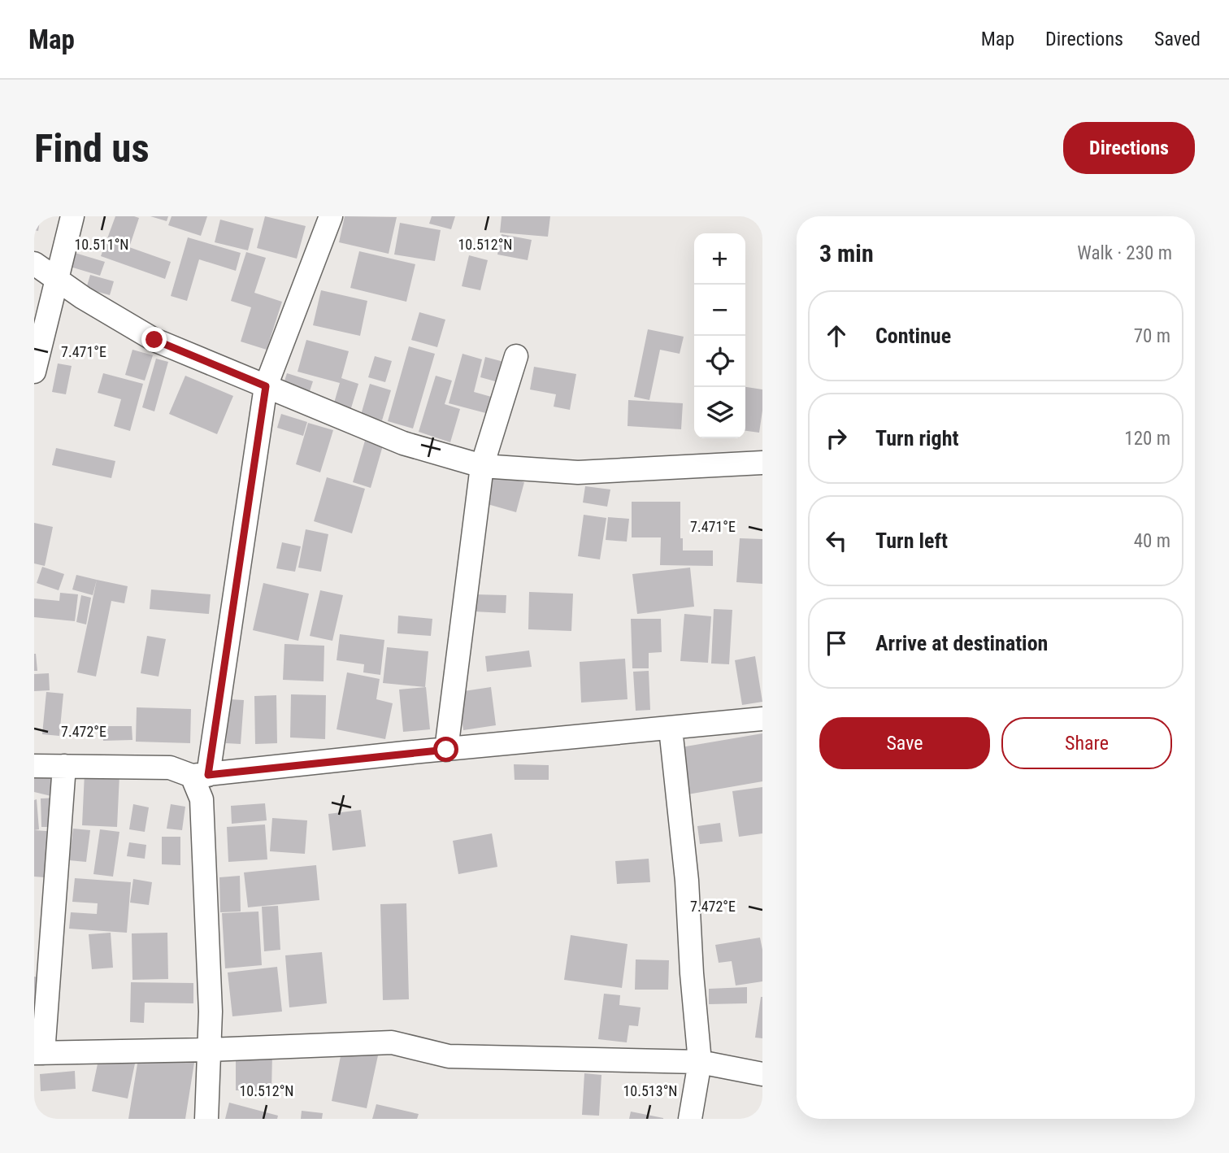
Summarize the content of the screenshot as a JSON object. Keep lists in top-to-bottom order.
{
  "page": {
    "header": "Map",
    "nav": ["Map", "Directions", "Saved"],
    "buttons": [
      "Directions",
      ["Save", "Share"]
    ],
    "title": "Find us",
    "heading": ["3 min", "Walk · 230 m"],
    "map_buttons": ["+", "−"],
    "list": [
      ["Continue", "70 m"],
      ["Turn right", "120 m"],
      ["Turn left", "40 m"],
      "Arrive at destination"
    ]
  },
  "coordinates": [
    "10.511°N",
    "10.512°N",
    "7.471°E",
    "7.472°E",
    "10.513°N"
  ]
}
